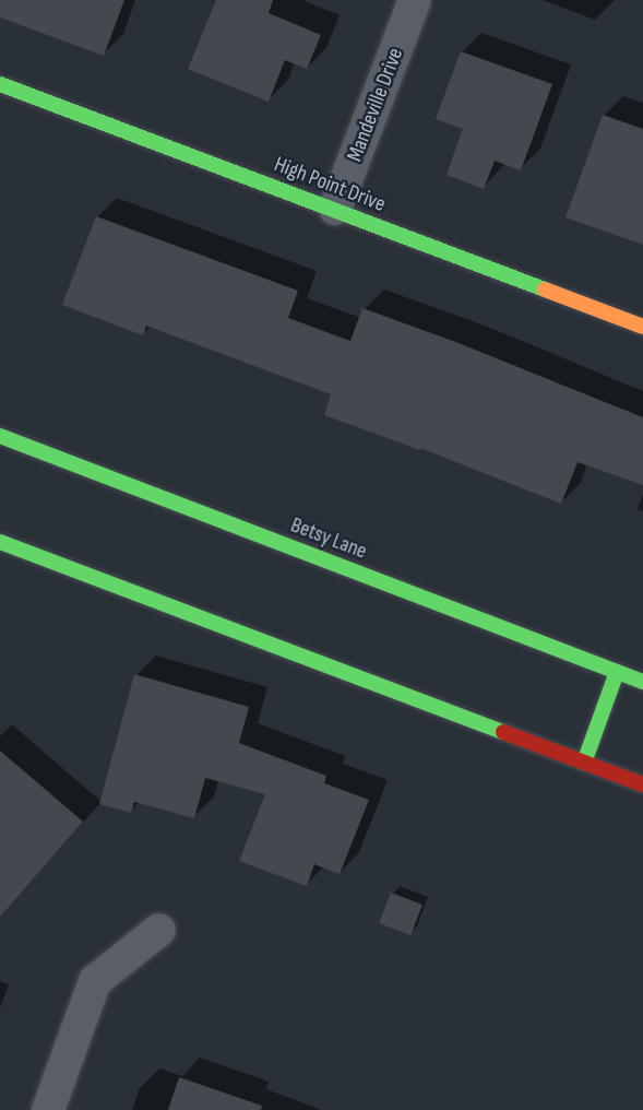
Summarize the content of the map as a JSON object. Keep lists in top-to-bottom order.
{
  "streets": {
    "main road": ["High Point Drive", "Betsy Lane"],
    "street": ["Mandeville Drive"]
  },
  "crossings": [
    ["Mandeville Drive", "High Point Drive"]
  ]
}
